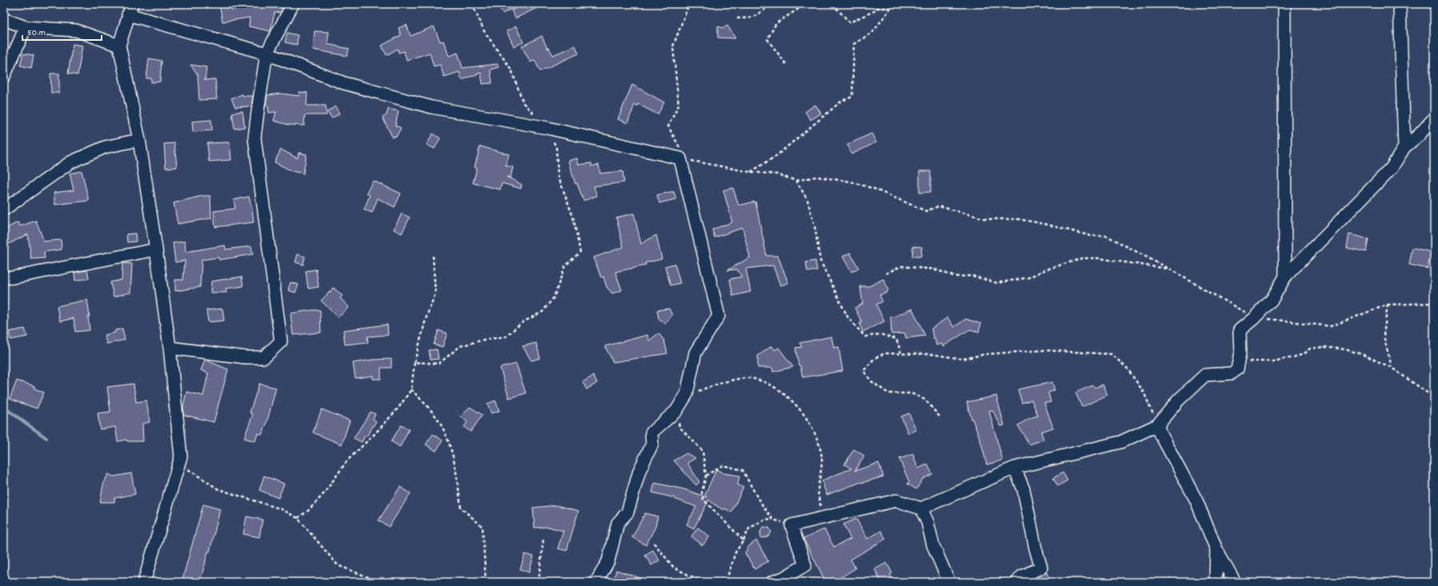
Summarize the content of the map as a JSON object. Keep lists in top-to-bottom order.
{
  "scale_bar": "50 m"
}
